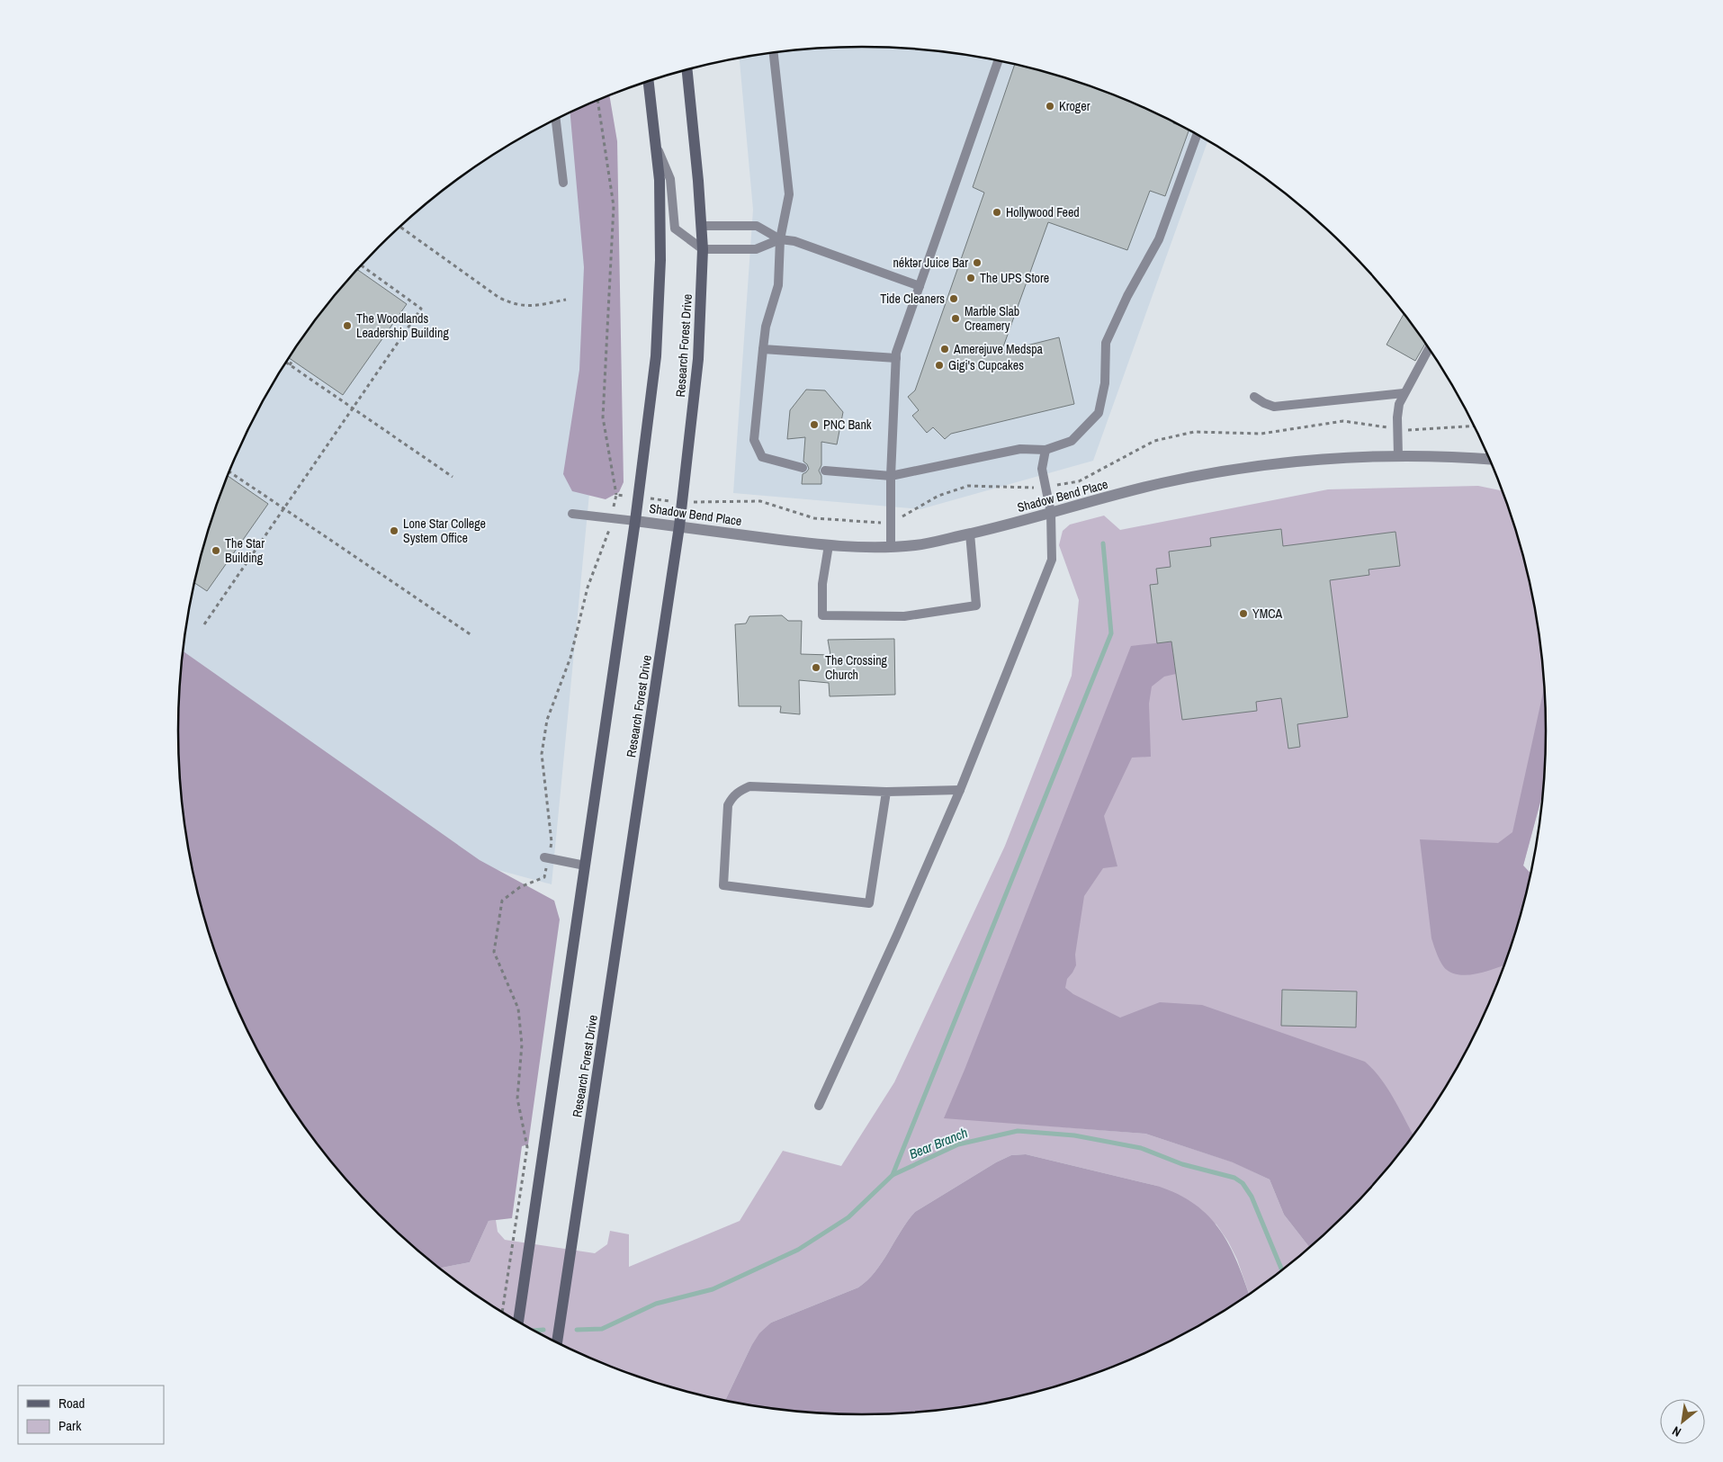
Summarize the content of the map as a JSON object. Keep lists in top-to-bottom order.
{
  "streets": {
    "main road": ["Research Forest Drive"],
    "street": ["Shadow Bend Place"]
  },
  "crossings": [
    ["Research Forest Drive", "Shadow Bend Place"]
  ],
  "water": ["Bear Branch"],
  "places": [
    "Kroger",
    "Hollywood Feed",
    "néktər Juice Bar",
    "The UPS Store",
    "Tide Cleaners",
    "Marble Slab Creamery",
    "The Woodlands Leadership Building",
    "Amerejuve Medspa",
    "Gigi's Cupcakes",
    "PNC Bank",
    "Lone Star College System Office",
    "The Star Building",
    "YMCA",
    "The Crossing Church"
  ],
  "legend": ["Road", "Park"],
  "north": "bottom left"
}
